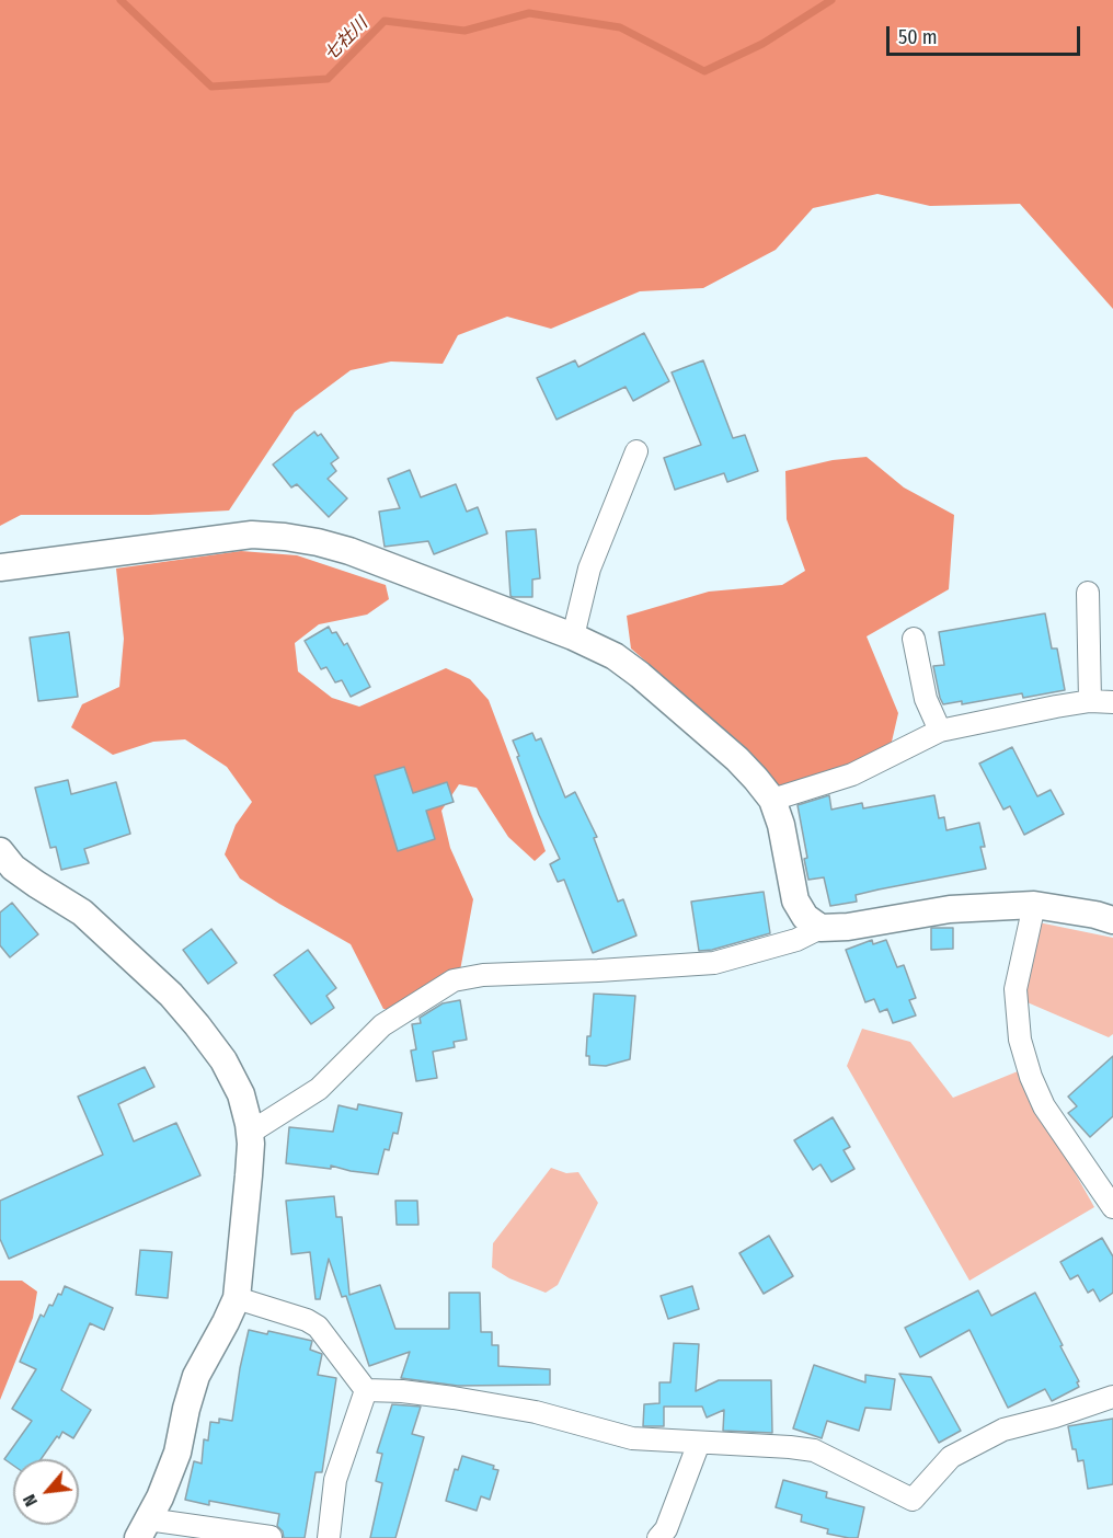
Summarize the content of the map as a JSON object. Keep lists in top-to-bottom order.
{
  "water": ["七社川"],
  "scale_bar": "50 m",
  "north": "bottom left"
}
